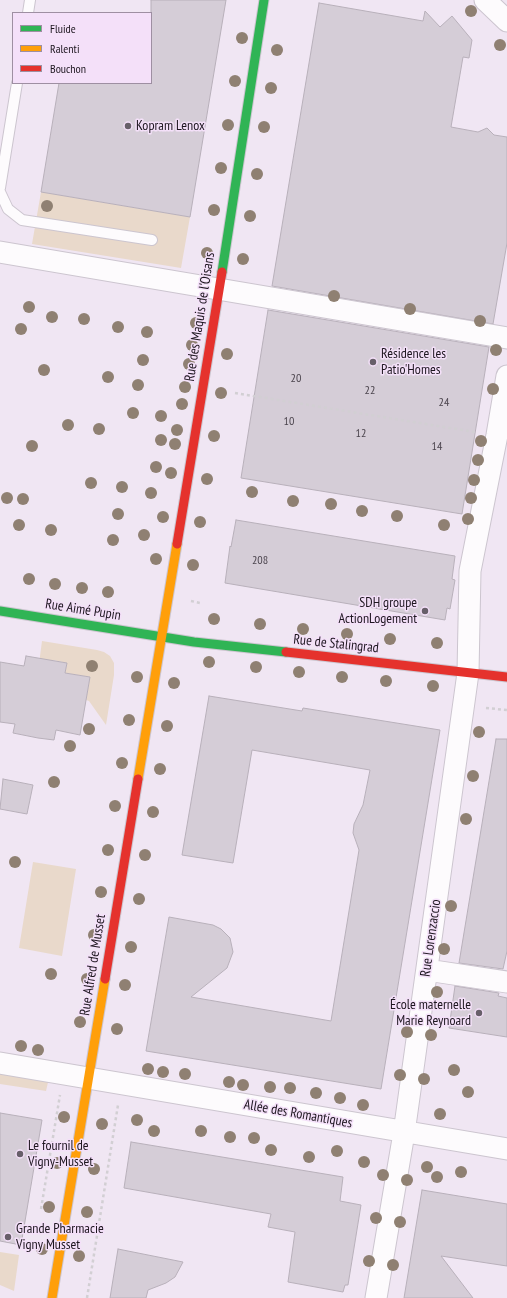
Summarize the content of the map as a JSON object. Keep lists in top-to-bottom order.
{
  "streets": {
    "street": [
      "Rue des Maquis de l'Oisans",
      "Rue Aimé Pupin",
      "Rue de Stalingrad",
      "Rue Lorenzaccio",
      "Rue Alfred de Musset",
      "Allée des Romantiques"
    ]
  },
  "crossings": [
    ["Rue des Maquis de l'Oisans", "Rue Aimé Pupin"],
    ["Rue des Maquis de l'Oisans", "Rue de Stalingrad"],
    ["Rue des Maquis de l'Oisans", "Rue Alfred de Musset"],
    ["Rue Aimé Pupin", "Rue de Stalingrad"],
    ["Rue Aimé Pupin", "Rue Alfred de Musset"],
    ["Rue de Stalingrad", "Rue Lorenzaccio"],
    ["Rue de Stalingrad", "Rue Alfred de Musset"],
    ["Rue Lorenzaccio", "Allée des Romantiques"],
    ["Rue Alfred de Musset", "Allée des Romantiques"]
  ],
  "places": [
    "Kopram Lenox",
    "Résidence les Patio'Homes",
    "SDH groupe ActionLogement",
    "École maternelle Marie Reynoard",
    "Le fournil de Vigny-Musset",
    "Grande Pharmacie Vigny Musset"
  ],
  "house_numbers": [
    "20",
    "22",
    "24",
    "10",
    "12",
    "14",
    "208"
  ],
  "legend": ["Fluide", "Ralenti", "Bouchon"]
}
